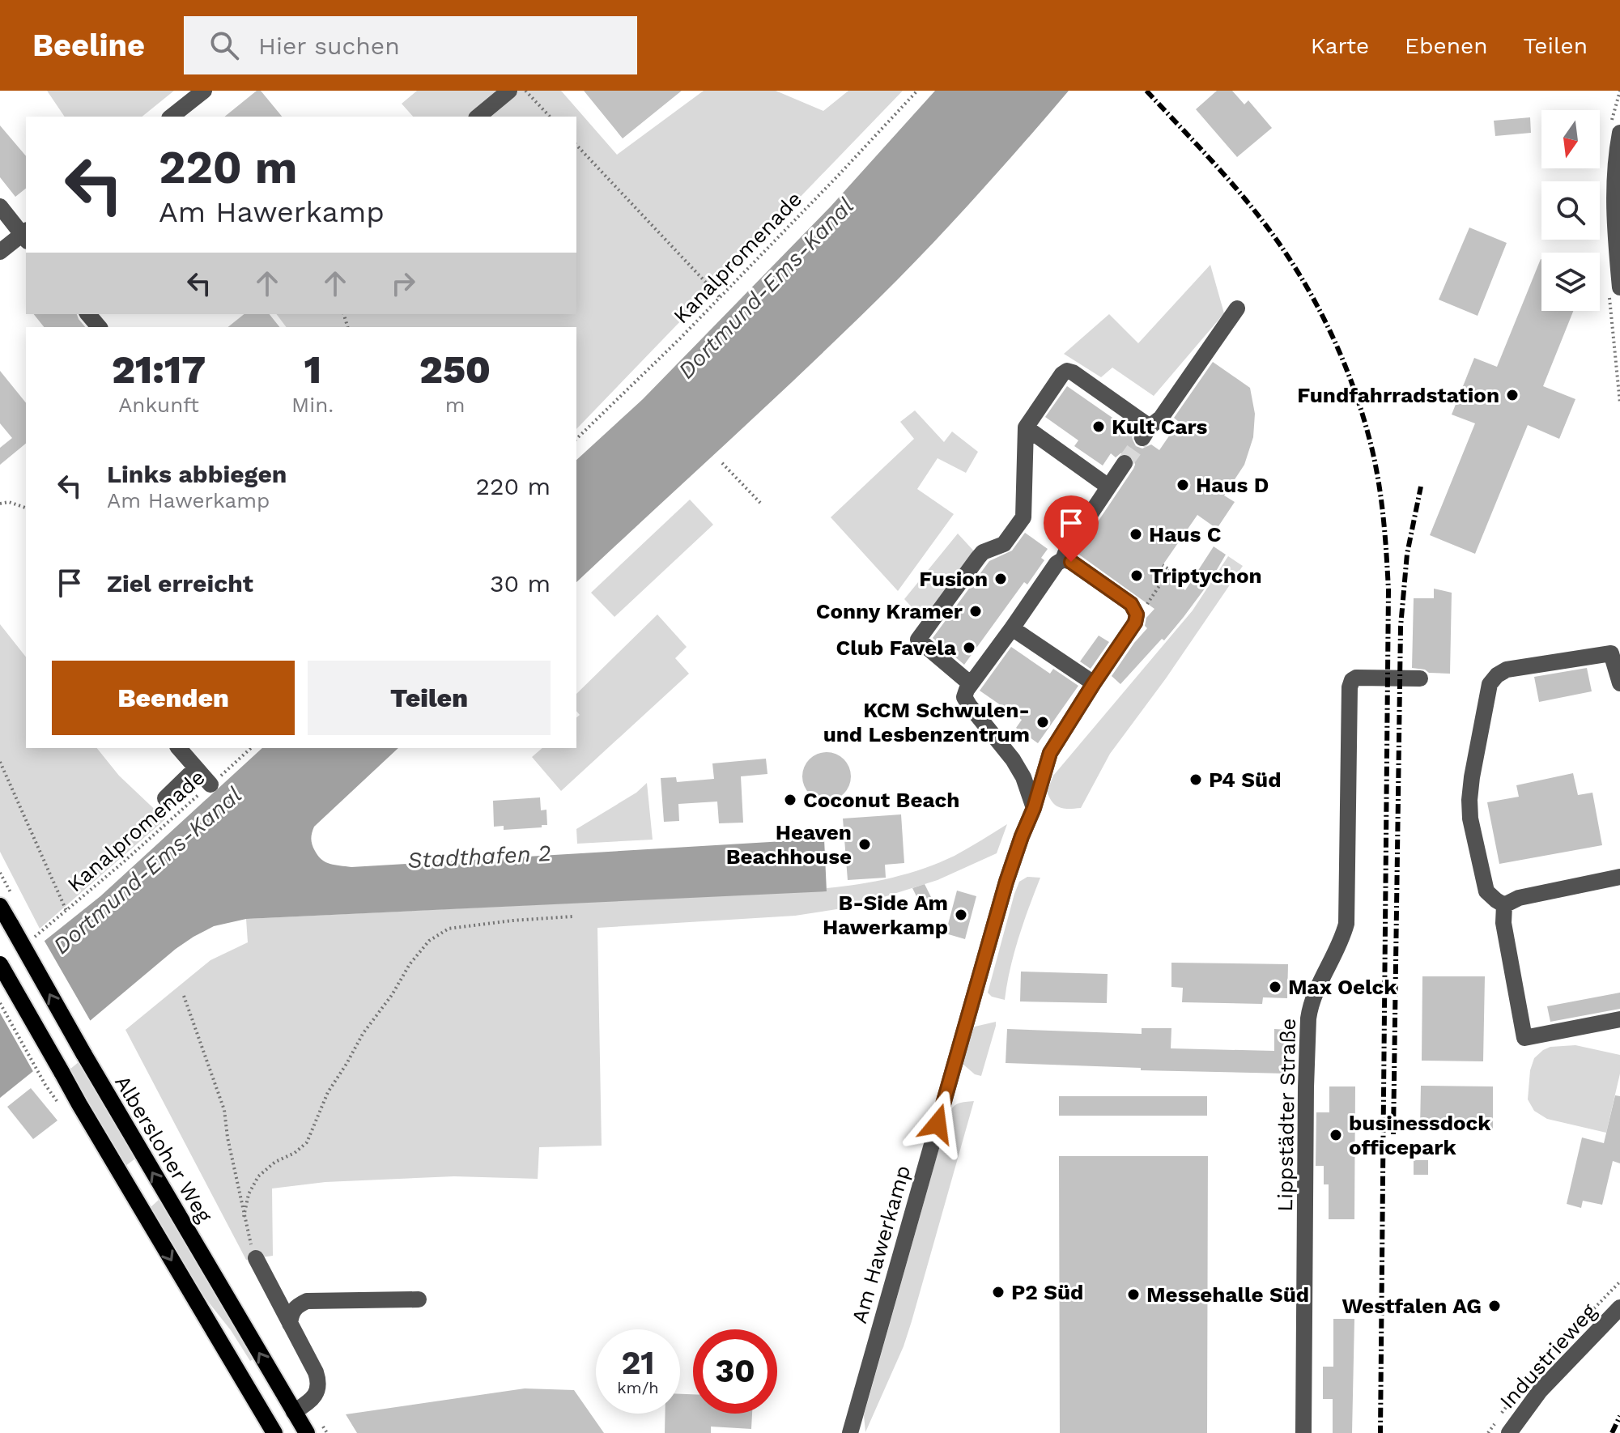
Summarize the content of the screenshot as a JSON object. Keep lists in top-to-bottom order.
{
  "streets": {
    "main road": ["Albersloher Weg"],
    "street": ["Lippstädter Straße", "Am Hawerkamp", "Industrieweg"],
    "path": ["Kanalpromenade"]
  },
  "water": ["Dortmund-Ems-Kanal", "Stadthafen 2"],
  "places": [
    "Fundfahrradstation",
    "Kult Cars",
    "Haus D",
    "Haus C",
    "Triptychon",
    "Fusion",
    "Conny Kramer",
    "Club Favela",
    "KCM Schwulen- und Lesbenzentrum",
    "P4 Süd",
    "Coconut Beach",
    "Heaven Beachhouse",
    "B-Side Am Hawerkamp",
    "Max Oelck",
    "businessdock officepark",
    "P2 Süd",
    "Messehalle Süd",
    "Westfalen AG"
  ],
  "north": "bottom",
  "page": {
    "header": "Beeline",
    "search": "Hier suchen",
    "nav": ["Karte", "Ebenen", "Teilen"],
    "turn": ["220 m", "Am Hawerkamp"],
    "eta": [
      "21:17",
      "Ankunft",
      "1",
      "Min.",
      "250",
      "m"
    ],
    "list": [
      {
        "name": "Links abbiegen",
        "note": "Am Hawerkamp",
        "value": "220 m"
      },
      {
        "name": "Ziel erreicht",
        "value": "30 m"
      }
    ],
    "buttons": ["Beenden", "Teilen"],
    "speed": "21 km/h",
    "limit": "30"
  }
}
